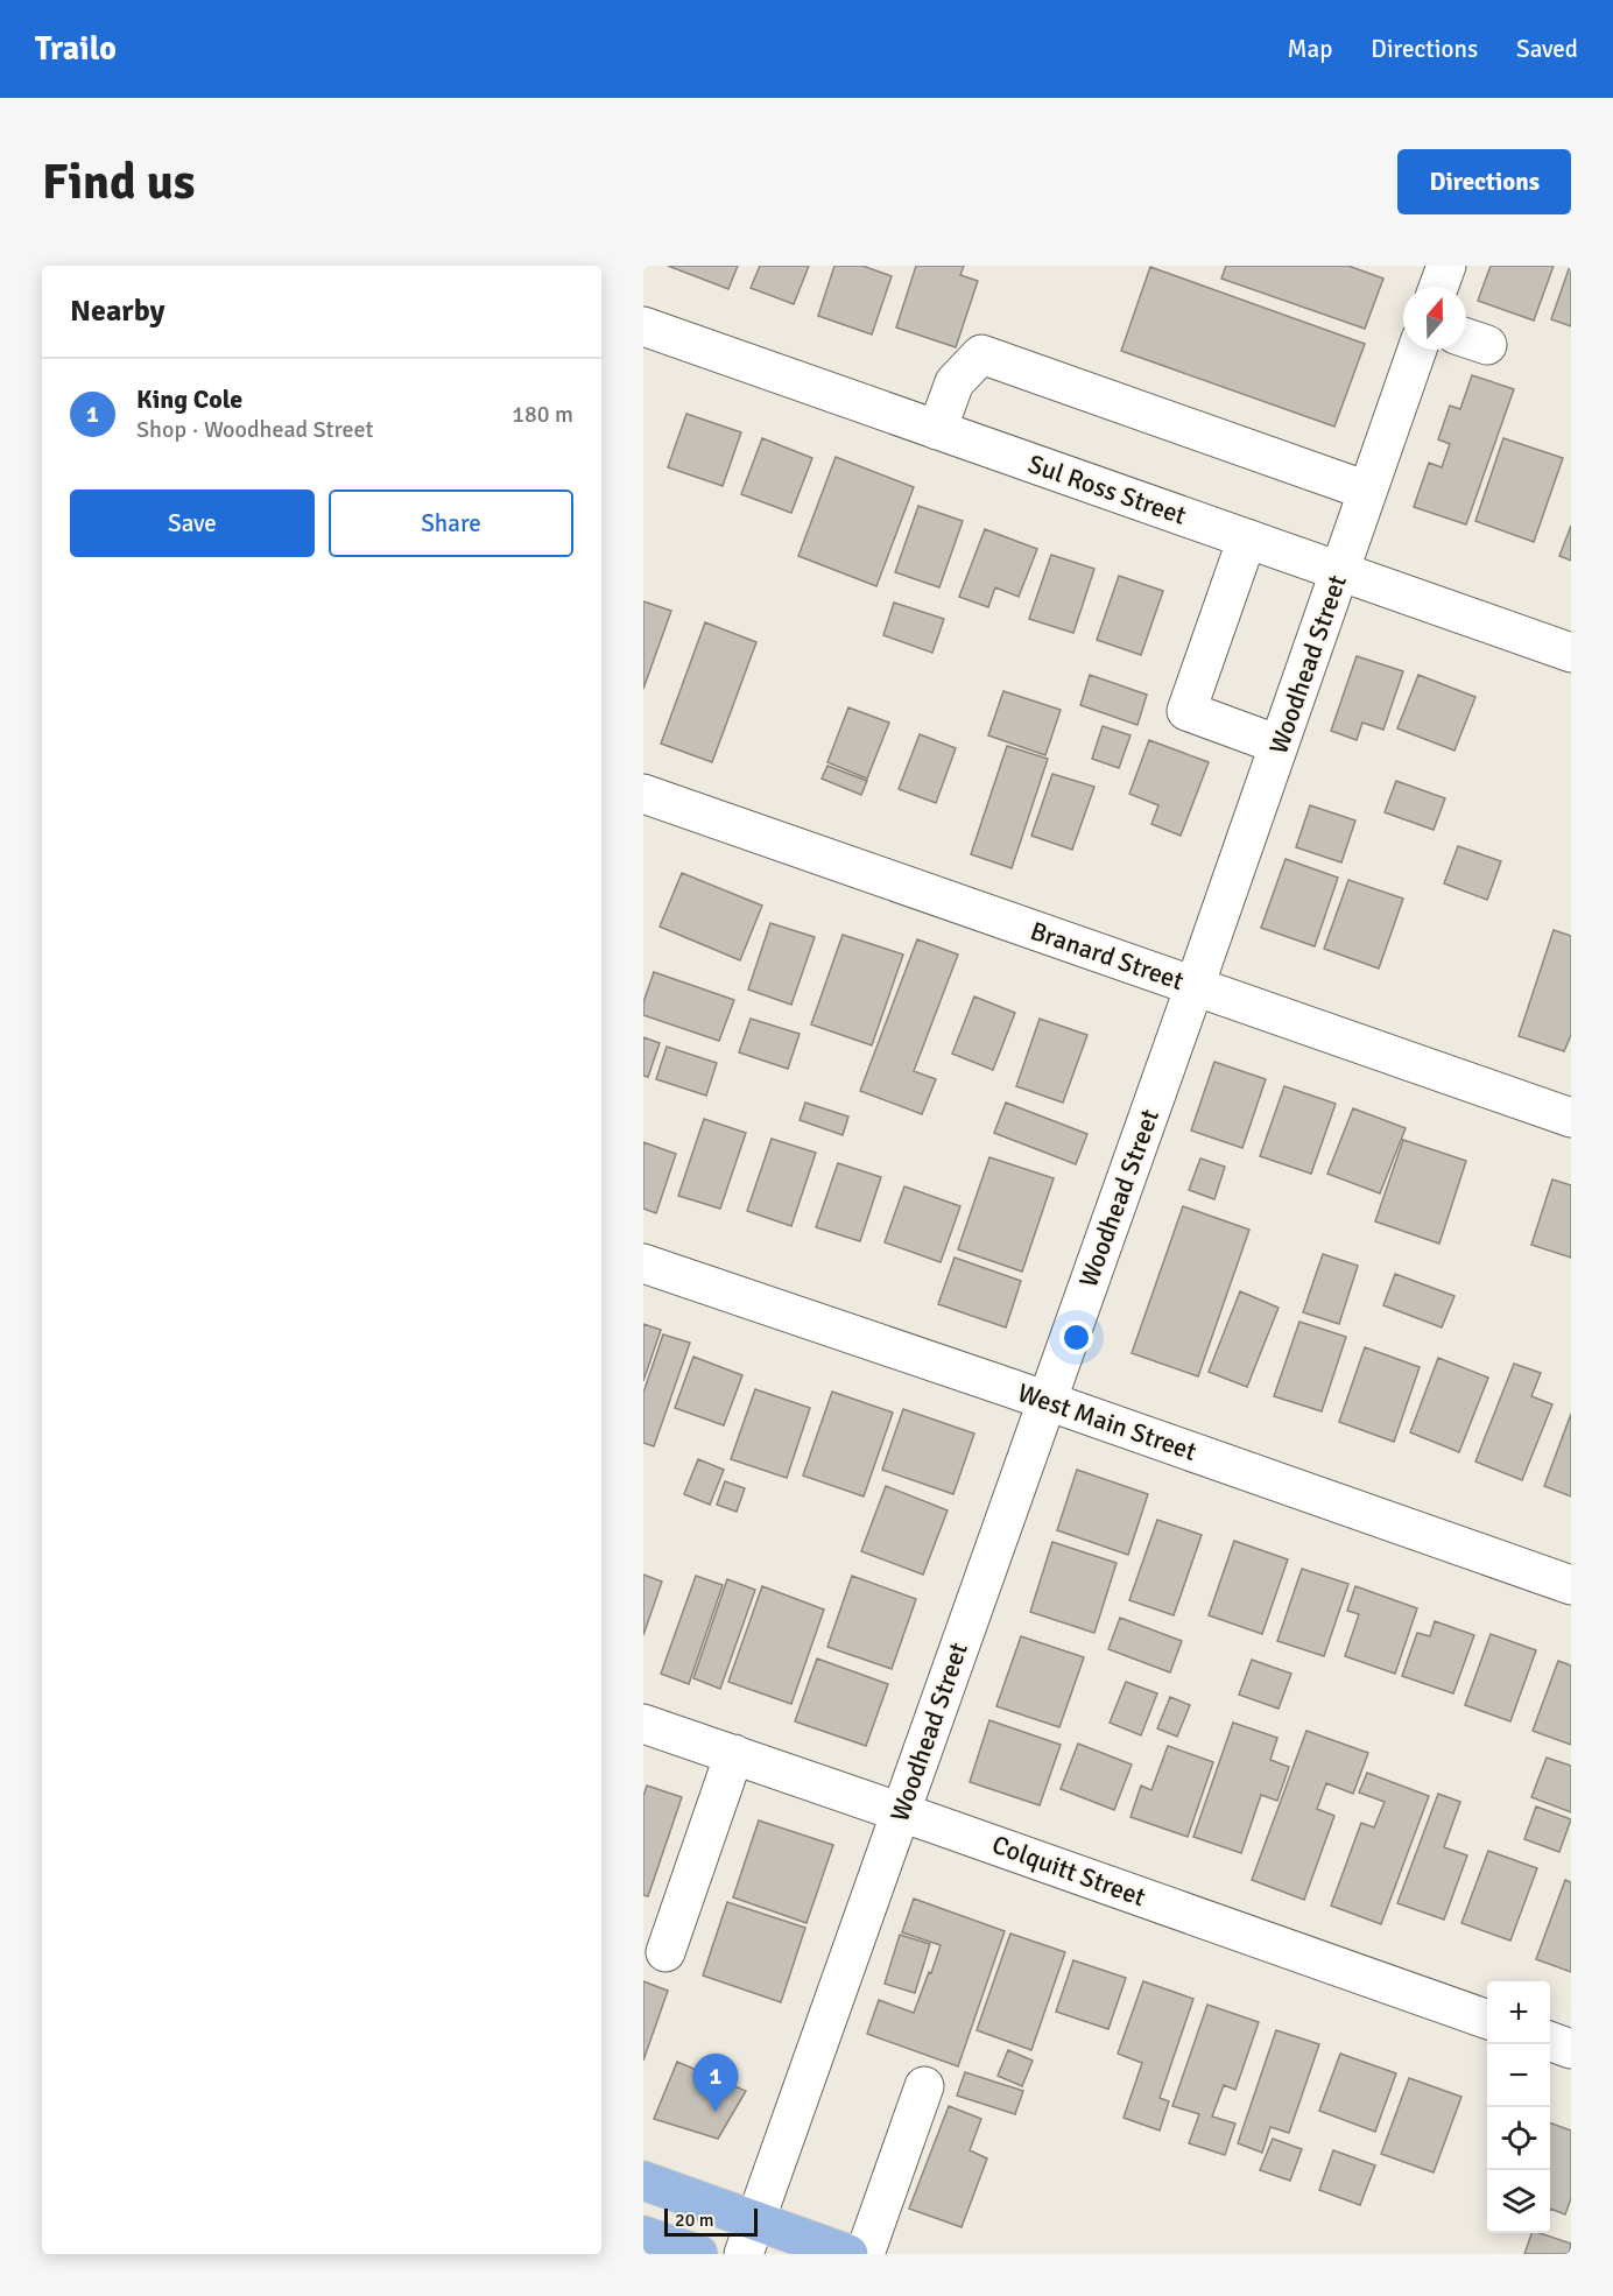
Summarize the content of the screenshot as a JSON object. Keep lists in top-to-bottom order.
{
  "streets": {
    "street": [
      "Sul Ross Street",
      "Woodhead Street",
      "Branard Street",
      "West Main Street",
      "Colquitt Street"
    ]
  },
  "crossings": [
    ["Sul Ross Street", "Woodhead Street"],
    ["Woodhead Street", "Branard Street"],
    ["Woodhead Street", "West Main Street"],
    ["Woodhead Street", "Colquitt Street"]
  ],
  "scale_bar": "20 m",
  "north": "top",
  "page": {
    "header": "Trailo",
    "nav": ["Map", "Directions", "Saved"],
    "buttons": [
      "Directions",
      ["Save", "Share"]
    ],
    "title": "Find us",
    "heading": "Nearby",
    "list": [
      {
        "mark": "1",
        "name": "King Cole",
        "note": "Shop · Woodhead Street",
        "value": "180 m"
      }
    ],
    "map_buttons": ["+", "−"],
    "pins": "1",
    "scale": "20 m"
  }
}
